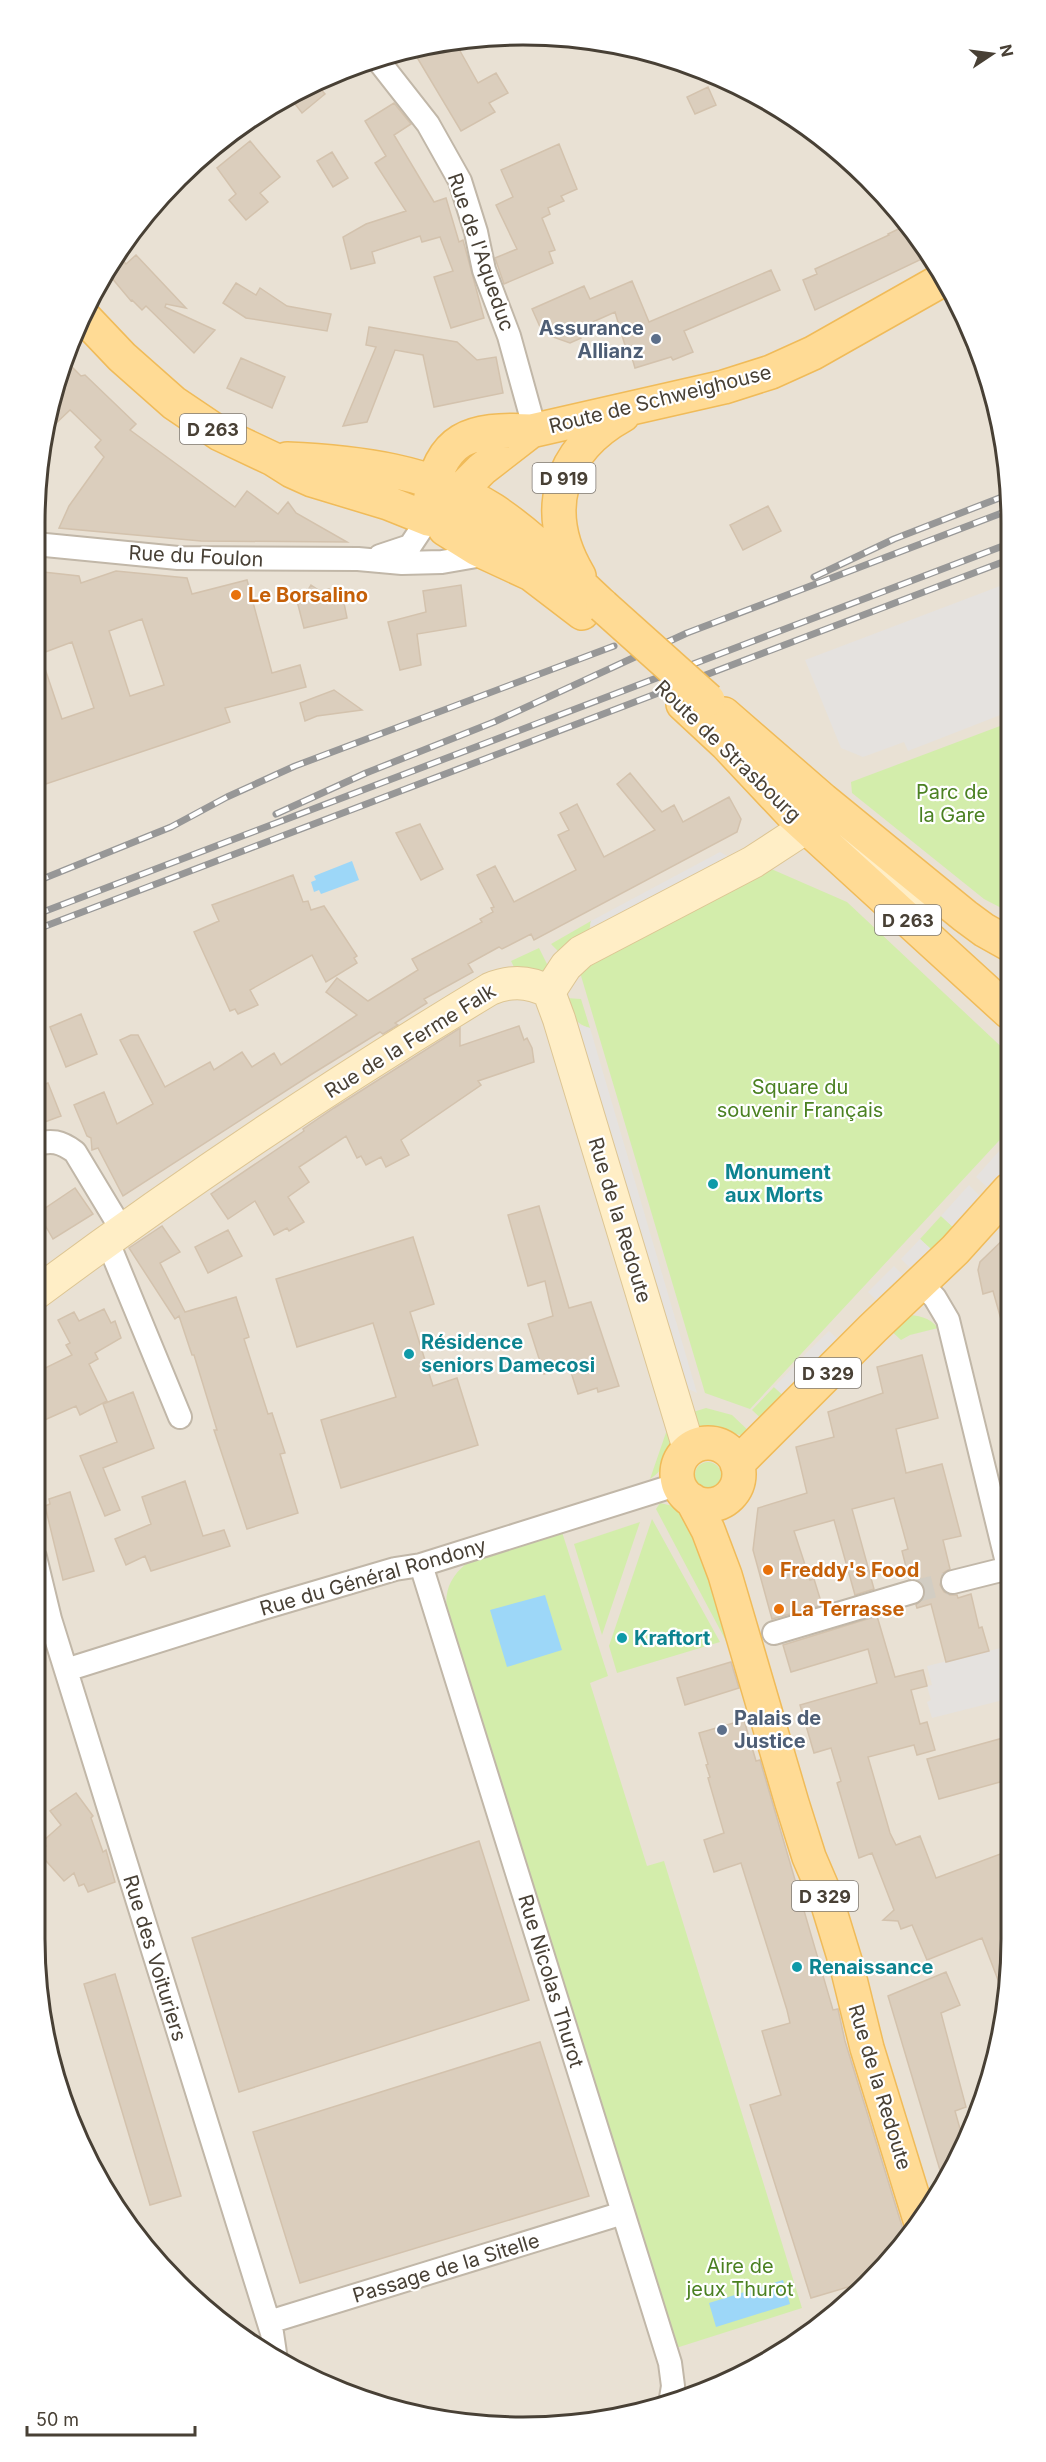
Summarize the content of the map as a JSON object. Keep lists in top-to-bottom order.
{
  "streets": {
    "main road": [
      "Route de Schweighouse",
      "D 263",
      "D 919",
      "Route de Strasbourg",
      "Rue de la Redoute",
      "D 329"
    ],
    "street": [
      "Rue de l'Aqueduc",
      "Rue du Foulon",
      "Rue de la Ferme Falk",
      "Rue du Général Rondony",
      "Rue des Voituriers",
      "Rue Nicolas Thurot",
      "Passage de la Sitelle"
    ]
  },
  "crossings": [
    ["Rue de l'Aqueduc", "Route de Schweighouse"],
    ["Rue de l'Aqueduc", "D 919"],
    ["Route de Schweighouse", "D 919"],
    ["D 919", "Route de Strasbourg"],
    ["Rue du Foulon", "Route de Strasbourg"],
    ["Rue de la Ferme Falk", "Rue de la Redoute"],
    ["Rue de la Redoute", "D 329"],
    ["Rue de la Redoute", "Rue du Général Rondony"],
    ["D 329", "Rue du Général Rondony"],
    ["Rue du Général Rondony", "Rue des Voituriers"],
    ["Rue du Général Rondony", "Rue Nicolas Thurot"],
    ["Rue des Voituriers", "Passage de la Sitelle"],
    ["Rue Nicolas Thurot", "Passage de la Sitelle"]
  ],
  "parks": ["Parc de la Gare", "Square du souvenir Français", "Aire de jeux Thurot"],
  "places": [
    "Assurance Allianz",
    "Le Borsalino",
    "Monument aux Morts",
    "Résidence seniors Damecosi",
    "Freddy's Food",
    "La Terrasse",
    "Kraftort",
    "Palais de Justice",
    "Renaissance"
  ],
  "scale_bar": "50 m",
  "north": "right"
}
